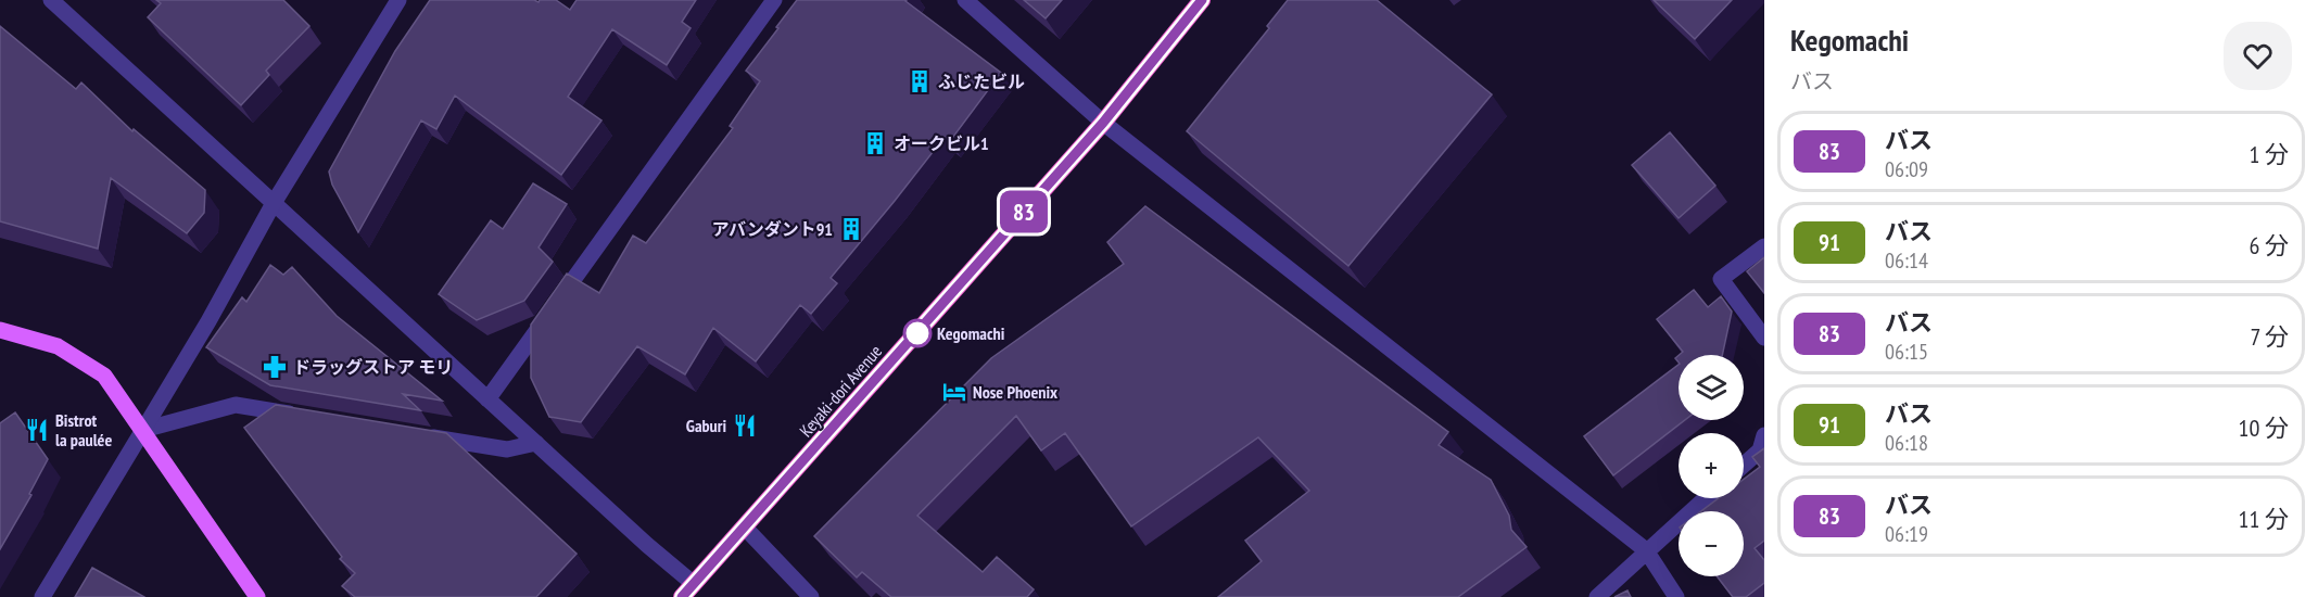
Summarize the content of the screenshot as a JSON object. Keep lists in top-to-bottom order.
{
  "streets": {
    "highway": ["Keyaki-dori Avenue"]
  },
  "places": {
    "building": ["ふじたビル", "オークビル1", "アバンダント91"],
    "other": ["Kegomachi"],
    "pharmacy": ["ドラッグストア モリ"],
    "hotel": ["Nose Phoenix"],
    "restaurant": ["Gaburi", "Bistrot la paulée"]
  },
  "lines": ["bus line 83"],
  "page": {
    "on_map": "83",
    "heading": ["Kegomachi", "バス"],
    "list": [
      {
        "mark": "83",
        "name": "バス",
        "note": "06:09",
        "value": "1 分"
      },
      {
        "mark": "91",
        "name": "バス",
        "note": "06:14",
        "value": "6 分"
      },
      {
        "mark": "83",
        "name": "バス",
        "note": "06:15",
        "value": "7 分"
      },
      {
        "mark": "91",
        "name": "バス",
        "note": "06:18",
        "value": "10 分"
      },
      {
        "mark": "83",
        "name": "バス",
        "note": "06:19",
        "value": "11 分"
      }
    ],
    "map_buttons": ["+", "−"]
  }
}
